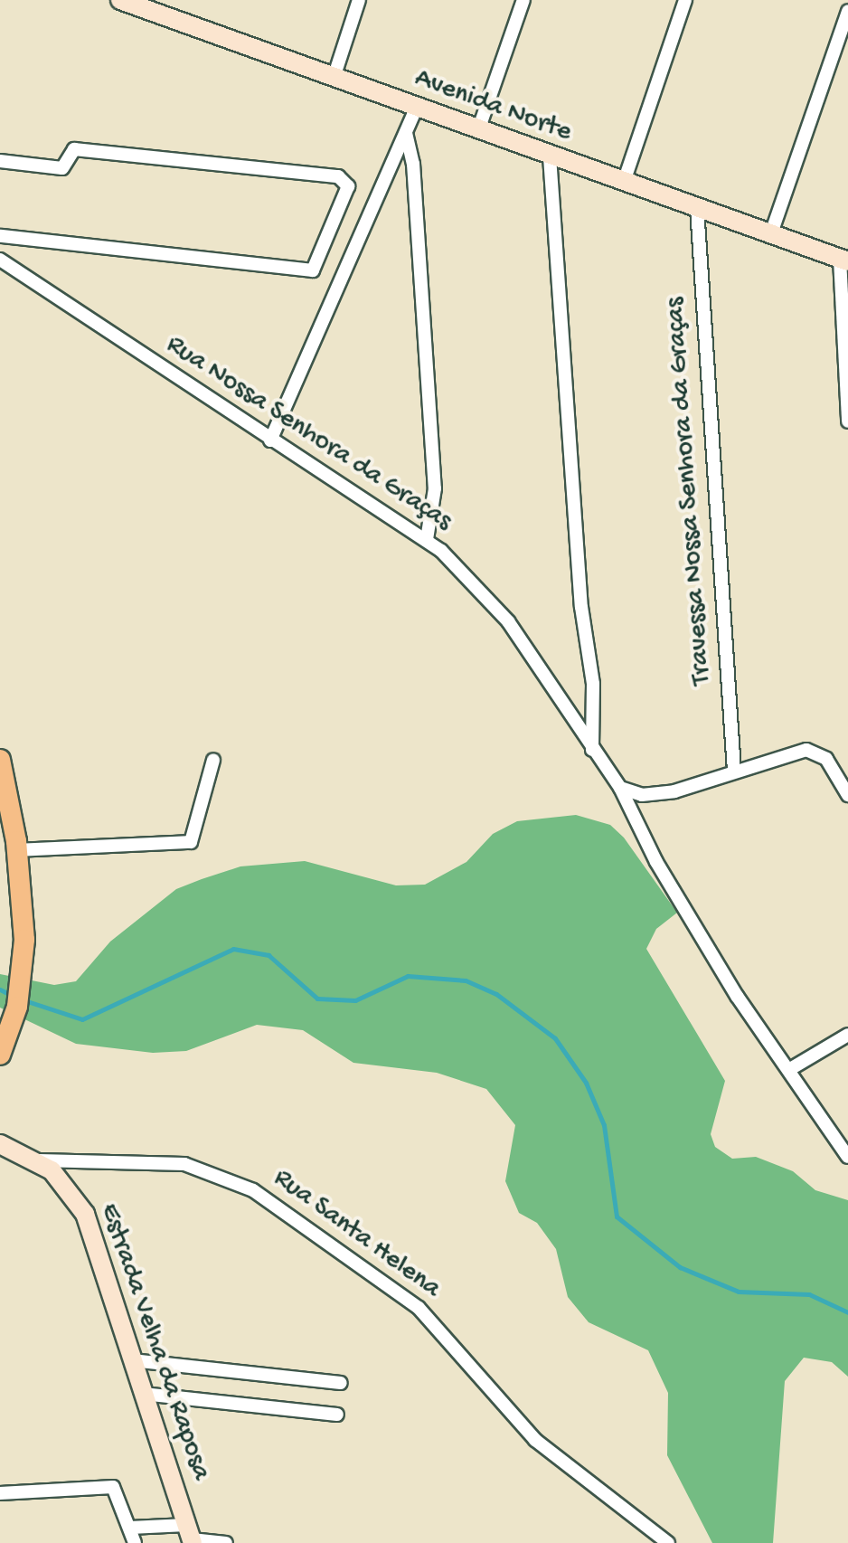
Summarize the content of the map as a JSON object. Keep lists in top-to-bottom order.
{
  "streets": {
    "main road": ["Avenida Norte", "Estrada Velha da Raposa"],
    "street": ["Rua Nossa Senhora da Graças", "Travessa Nossa Senhora da Graças", "Rua Santa Helena"]
  },
  "crossings": [
    ["Avenida Norte", "Travessa Nossa Senhora da Graças"],
    ["Rua Santa Helena", "Estrada Velha da Raposa"]
  ]
}
